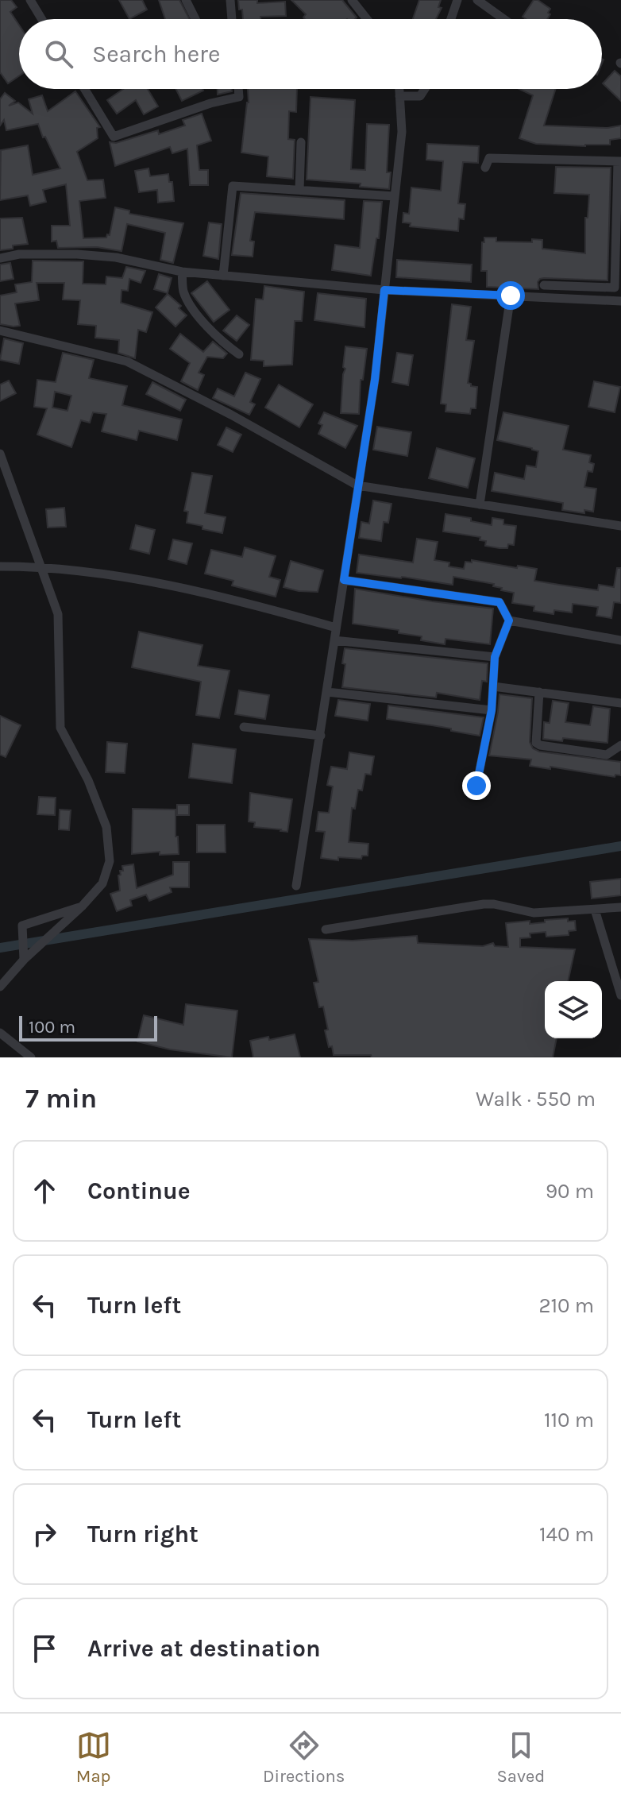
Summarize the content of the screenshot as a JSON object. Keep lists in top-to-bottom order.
{
  "scale_bar": "100 m",
  "page": {
    "search": "Search here",
    "scale": "100 m",
    "heading": ["7 min", "Walk · 550 m"],
    "list": [
      ["Continue", "90 m"],
      ["Turn left", "210 m"],
      ["Turn left", "110 m"],
      ["Turn right", "140 m"],
      "Arrive at destination"
    ],
    "nav": ["Map", "Directions", "Saved"]
  }
}
